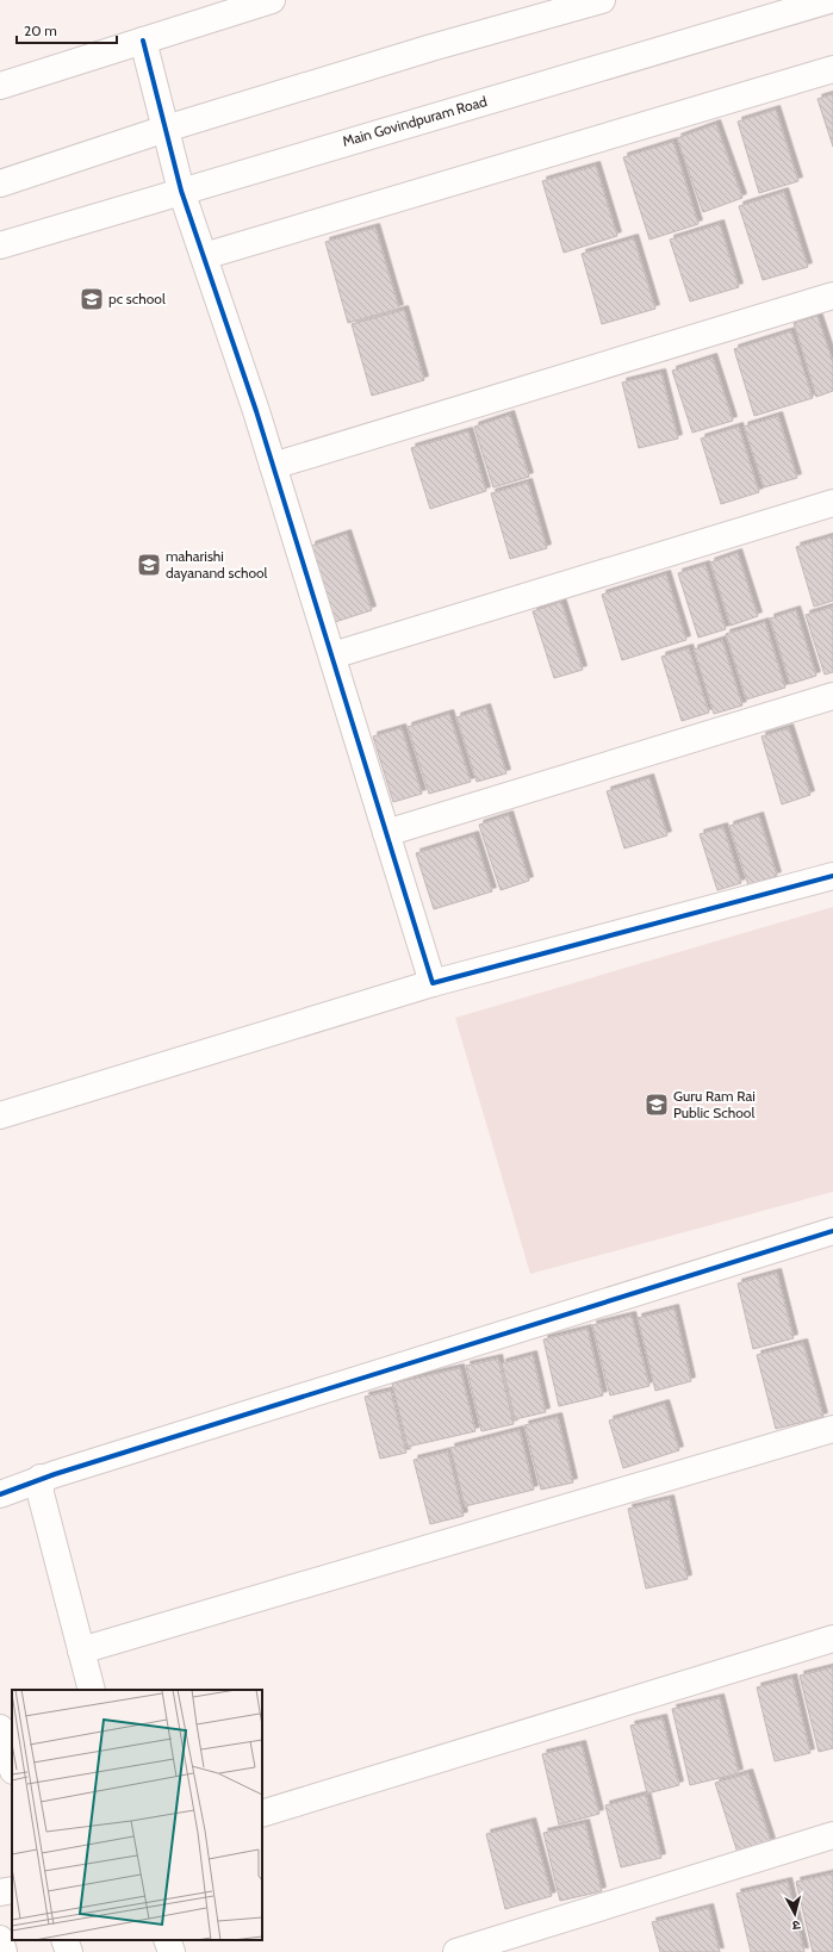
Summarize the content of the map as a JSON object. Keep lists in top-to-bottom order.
{
  "streets": {
    "street": ["Main Govindpuram Road"]
  },
  "places": {
    "school or university": ["pc school", "maharishi dayanand school", "Guru Ram Rai Public School"]
  },
  "scale_bar": "20 m",
  "north": "bottom"
}
